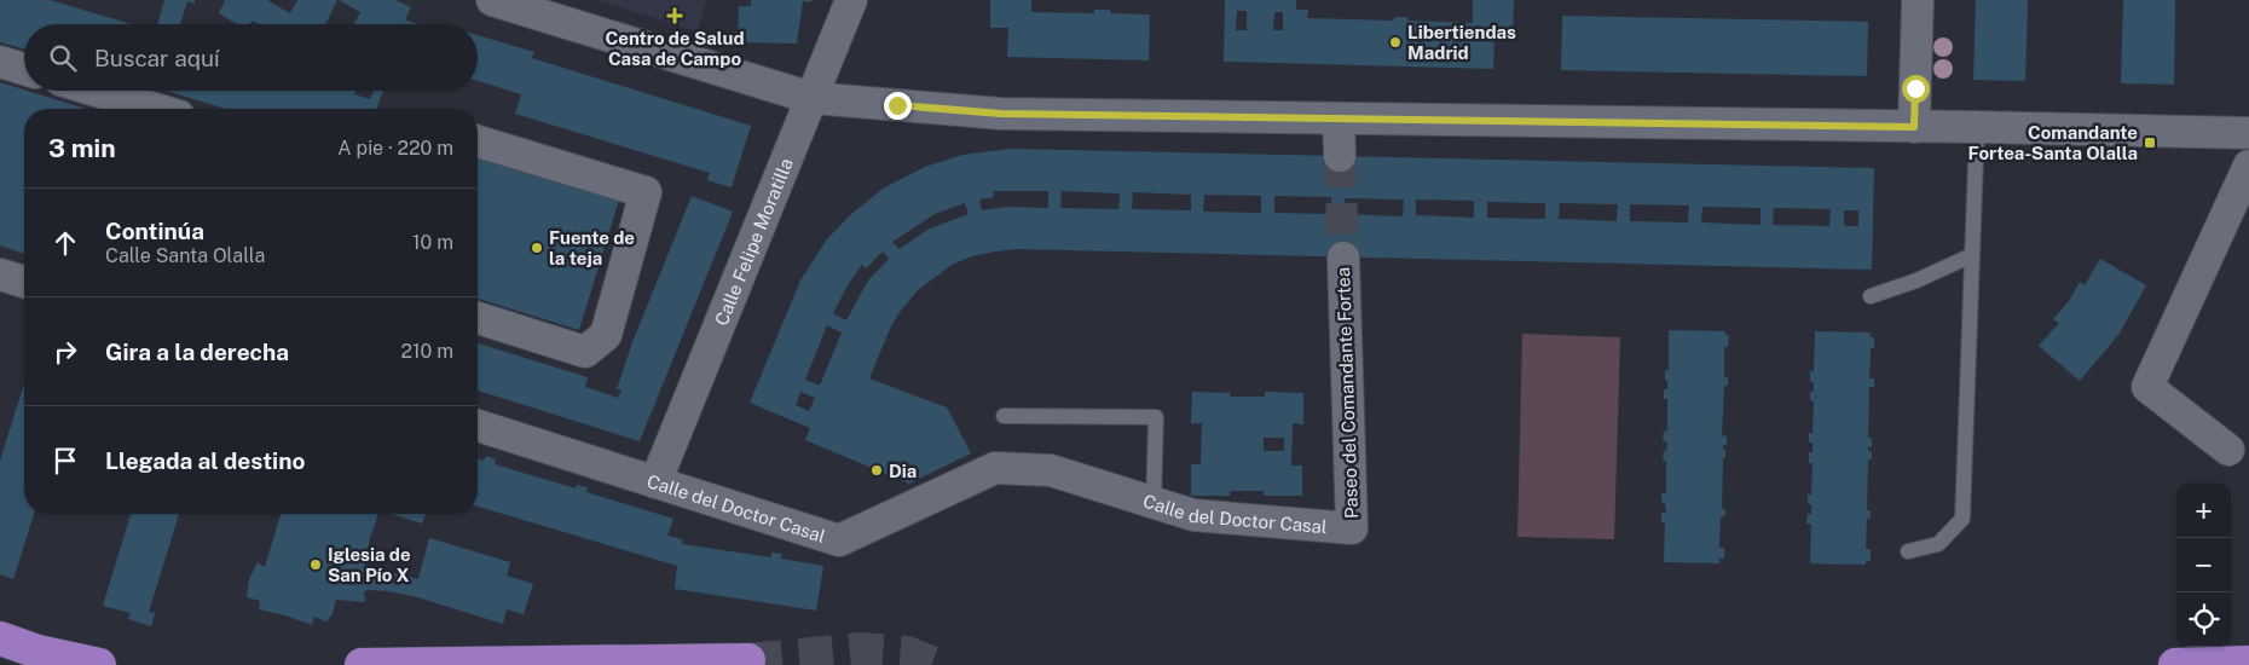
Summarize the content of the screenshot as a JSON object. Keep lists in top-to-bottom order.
{
  "streets": {
    "street": ["Calle Felipe Moratilla", "Paseo del Comandante Fortea", "Calle del Doctor Casal"]
  },
  "crossings": [
    ["Calle Felipe Moratilla", "Calle del Doctor Casal"],
    ["Paseo del Comandante Fortea", "Calle del Doctor Casal"]
  ],
  "places": {
    "health": ["Centro de Salud Casa de Campo"],
    "other": [
      "Libertiendas Madrid",
      "Fuente de la teja",
      "Dia",
      "Iglesia de San Pío X"
    ],
    "transit": ["Comandante Fortea-Santa Olalla"]
  },
  "page": {
    "search": "Buscar aquí",
    "heading": ["3 min", "A pie · 220 m"],
    "list": [
      ["Continúa", "Calle Santa Olalla", "10 m"],
      ["Gira a la derecha", "210 m"],
      "Llegada al destino"
    ],
    "map_buttons": ["+", "−"]
  }
}
